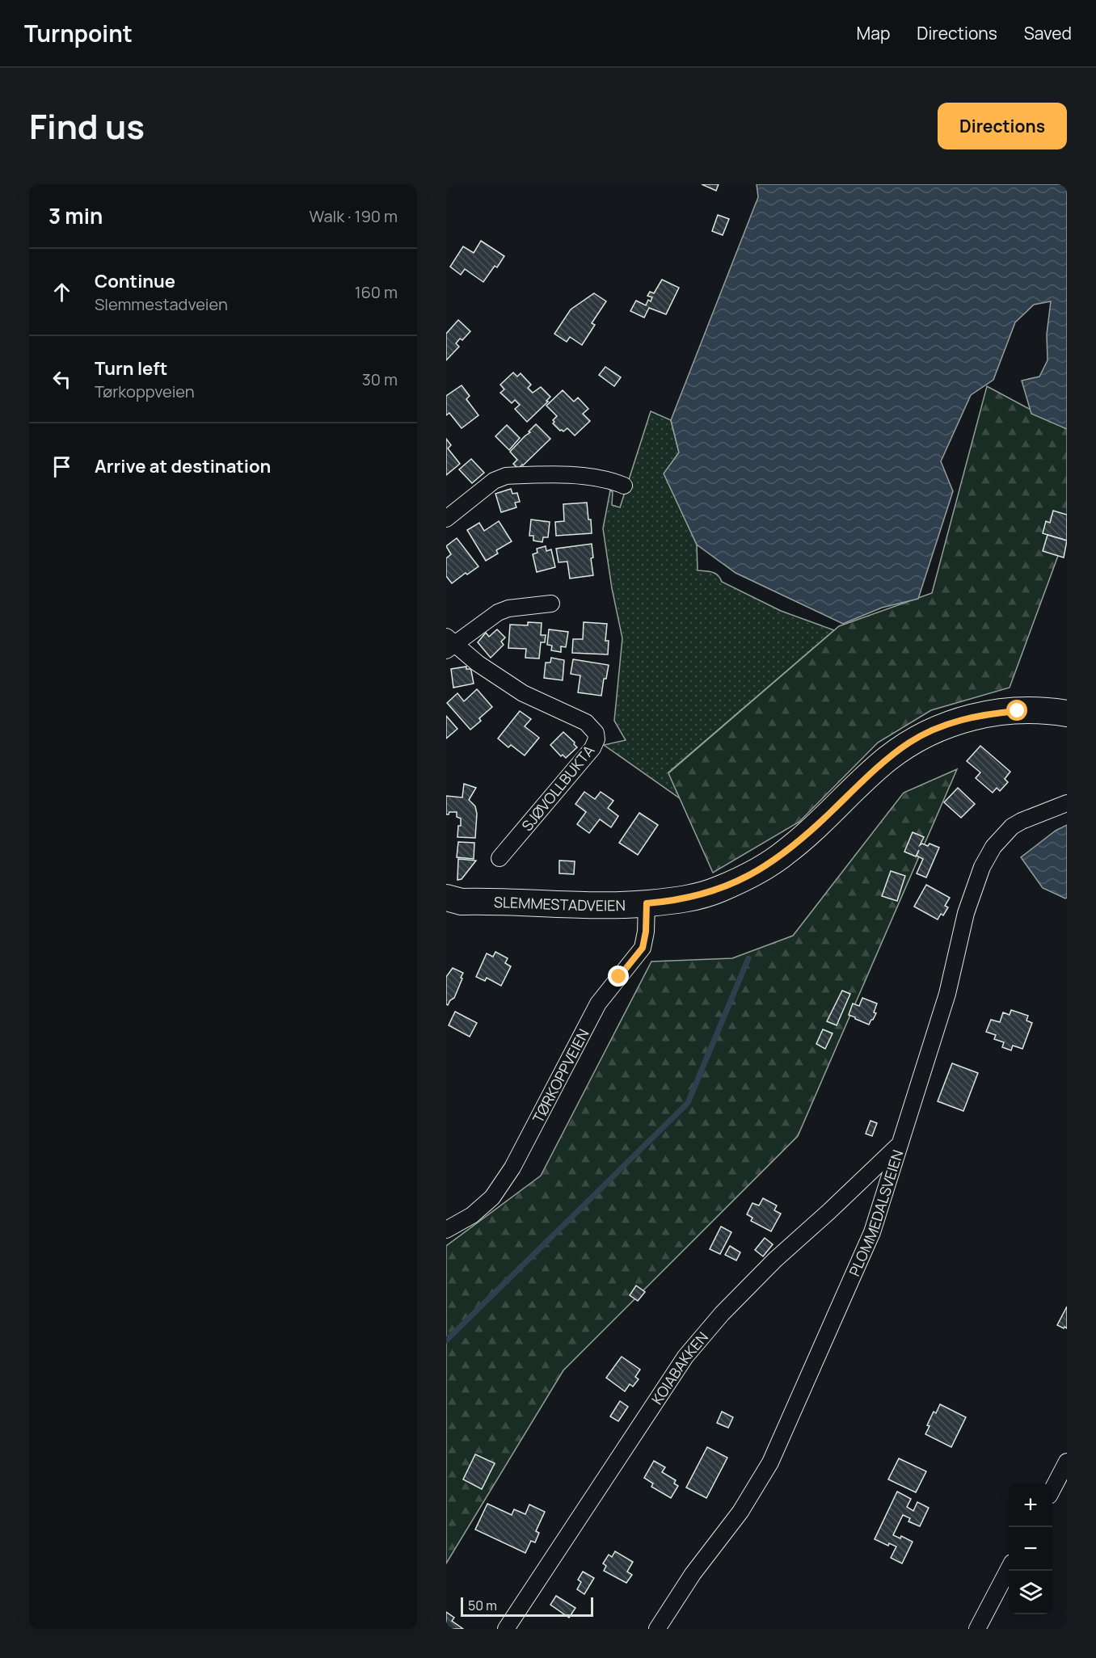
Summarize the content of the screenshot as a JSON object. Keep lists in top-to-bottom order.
{
  "streets": {
    "main road": ["SLEMMESTADVEIEN"],
    "street": [
      "SJØVOLLBUKTA",
      "TØRKOPPVEIEN",
      "PLOMMEDALSVEIEN",
      "KOIABAKKEN"
    ]
  },
  "crossings": [
    ["SLEMMESTADVEIEN", "TØRKOPPVEIEN"],
    ["PLOMMEDALSVEIEN", "KOIABAKKEN"]
  ],
  "scale_bar": "50 m",
  "page": {
    "header": "Turnpoint",
    "nav": ["Map", "Directions", "Saved"],
    "title": "Find us",
    "buttons": "Directions",
    "heading": ["3 min", "Walk · 190 m"],
    "list": [
      ["Continue", "Slemmestadveien", "160 m"],
      ["Turn left", "Tørkoppveien", "30 m"],
      "Arrive at destination"
    ],
    "map_buttons": ["+", "−"],
    "scale": "50 m"
  }
}
